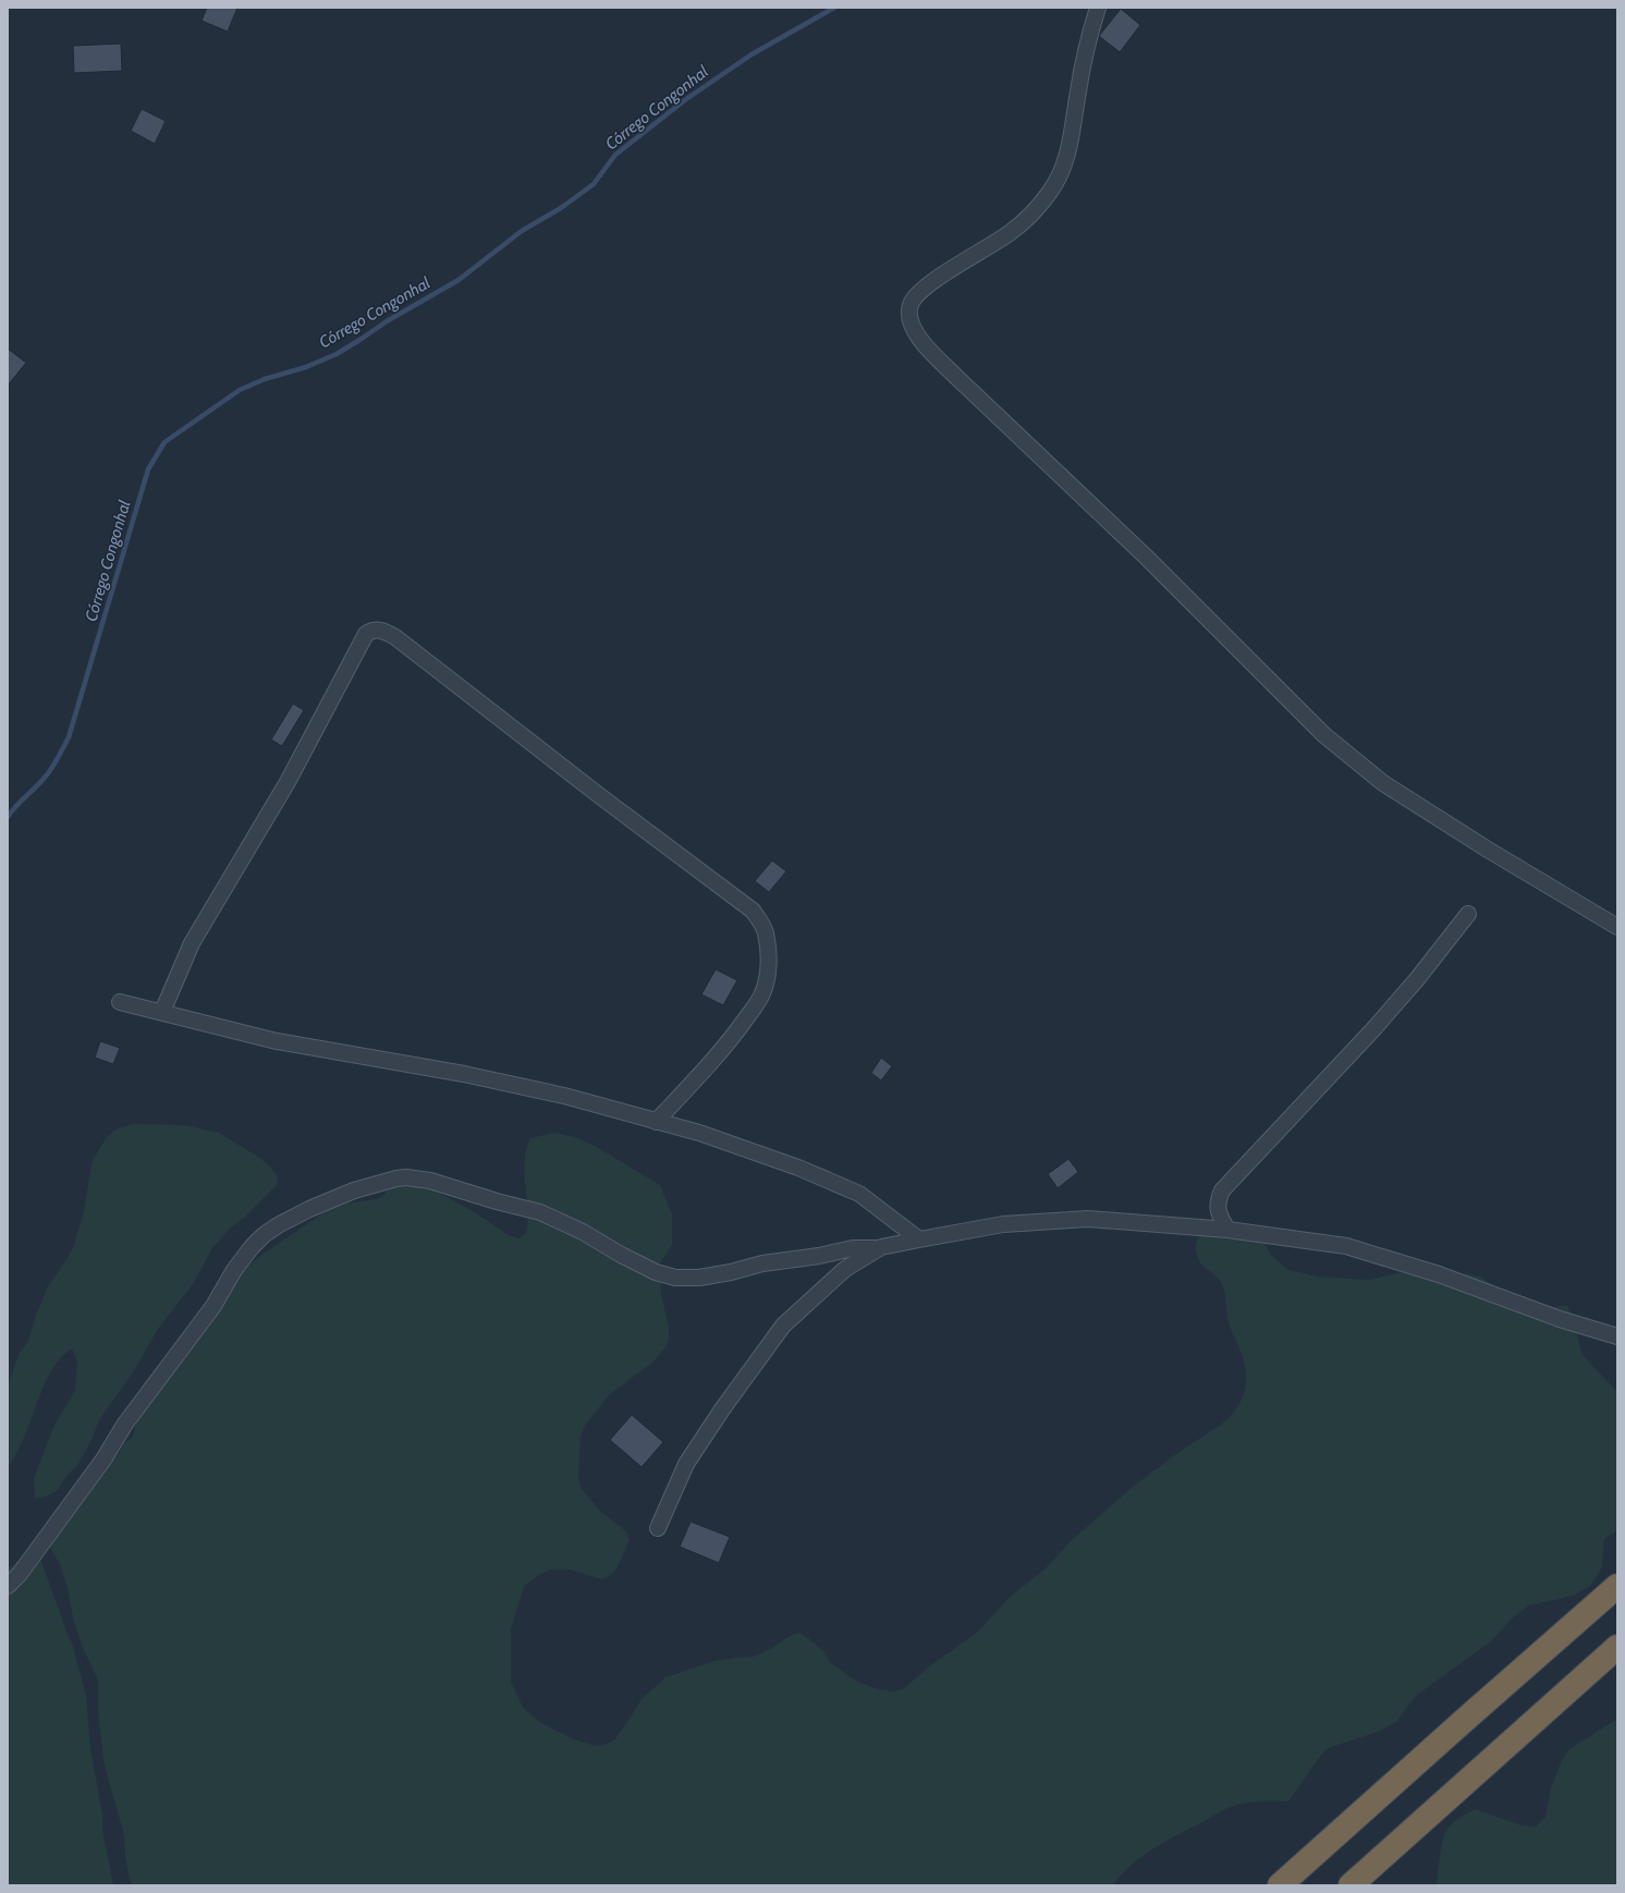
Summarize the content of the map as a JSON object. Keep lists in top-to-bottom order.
{
  "water": ["Córrego Congonhal"]
}
